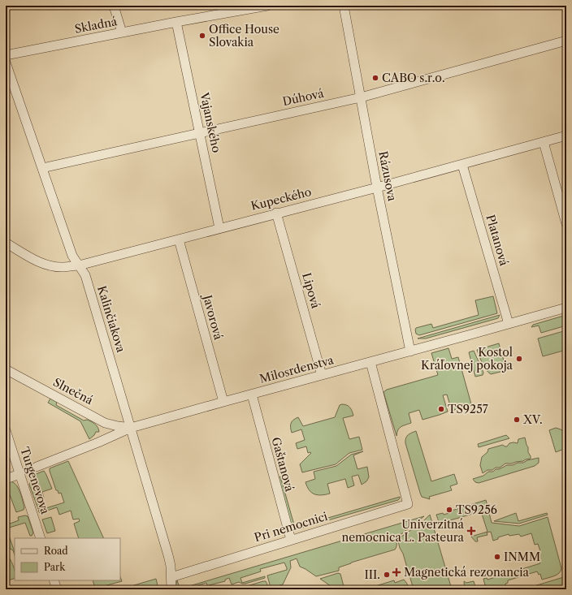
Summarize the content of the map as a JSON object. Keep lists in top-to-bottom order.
{
  "streets": {
    "street": [
      "Skladná",
      "Dúhová",
      "Vajanského",
      "Rázusova",
      "Kupeckého",
      "Platanová",
      "Lipová",
      "Javorová",
      "Kalinčiakova",
      "Milosrdenstva",
      "Slnečná",
      "Gaštanová",
      "Turgenevova",
      "Pri nemocnici"
    ]
  },
  "crossings": [
    ["Skladná", "Vajanského"],
    ["Dúhová", "Vajanského"],
    ["Dúhová", "Rázusova"],
    ["Dúhová", "Kalinčiakova"],
    ["Vajanského", "Kupeckého"],
    ["Rázusova", "Kupeckého"],
    ["Rázusova", "Milosrdenstva"],
    ["Kupeckého", "Platanová"],
    ["Kupeckého", "Lipová"],
    ["Kupeckého", "Javorová"],
    ["Kupeckého", "Kalinčiakova"],
    ["Platanová", "Milosrdenstva"],
    ["Lipová", "Milosrdenstva"],
    ["Javorová", "Milosrdenstva"],
    ["Kalinčiakova", "Milosrdenstva"],
    ["Kalinčiakova", "Slnečná"],
    ["Kalinčiakova", "Pri nemocnici"],
    ["Milosrdenstva", "Slnečná"],
    ["Milosrdenstva", "Gaštanová"],
    ["Milosrdenstva", "Pri nemocnici"],
    ["Gaštanová", "Pri nemocnici"]
  ],
  "places": {
    "other": [
      "Office House Slovakia",
      "CABO s.r.o.",
      "Kostol Kráľovnej pokoja",
      "TS9257",
      "XV.",
      "TS9256",
      "INMM",
      "III."
    ],
    "health": ["Univerzitná nemocnica L. Pasteura", "Magnetická rezonancia"]
  },
  "legend": ["Road", "Park"]
}
